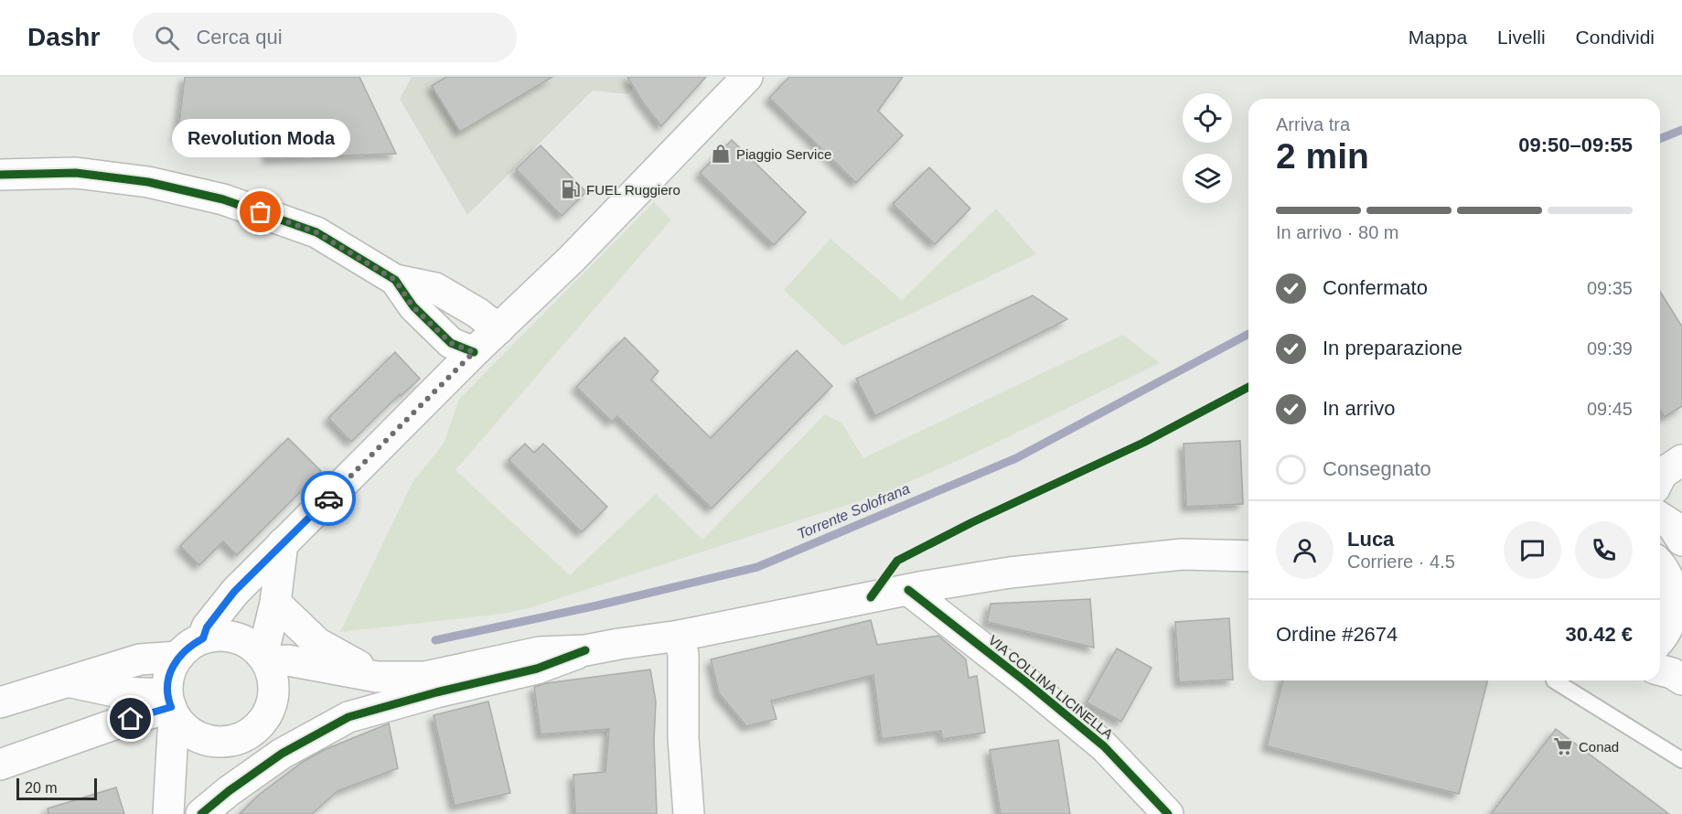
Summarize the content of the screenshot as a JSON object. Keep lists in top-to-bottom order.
{
  "streets": {
    "main road": ["VIA COLLINA LICINELLA"]
  },
  "water": ["Torrente Solofrana"],
  "places": {
    "shop": ["Piaggio Service"],
    "fuel station": ["FUEL Ruggiero"],
    "other": ["Revolution Moda"],
    "supermarket": ["Conad"]
  },
  "scale_bar": "20 m",
  "page": {
    "header": "Dashr",
    "search": "Cerca qui",
    "nav": ["Mappa", "Livelli", "Condividi"],
    "heading": ["2 min", "Arriva tra", "09:50–09:55"],
    "panel": [
      "Luca",
      "Corriere · 4.5",
      "Ordine #2674",
      "30.42 €"
    ],
    "bubble": "Revolution Moda",
    "bar": "In arrivo · 80 m",
    "list": [
      ["Confermato", "09:35"],
      ["In preparazione", "09:39"],
      ["In arrivo", "09:45"],
      "Consegnato"
    ],
    "scale": "20 m"
  }
}
